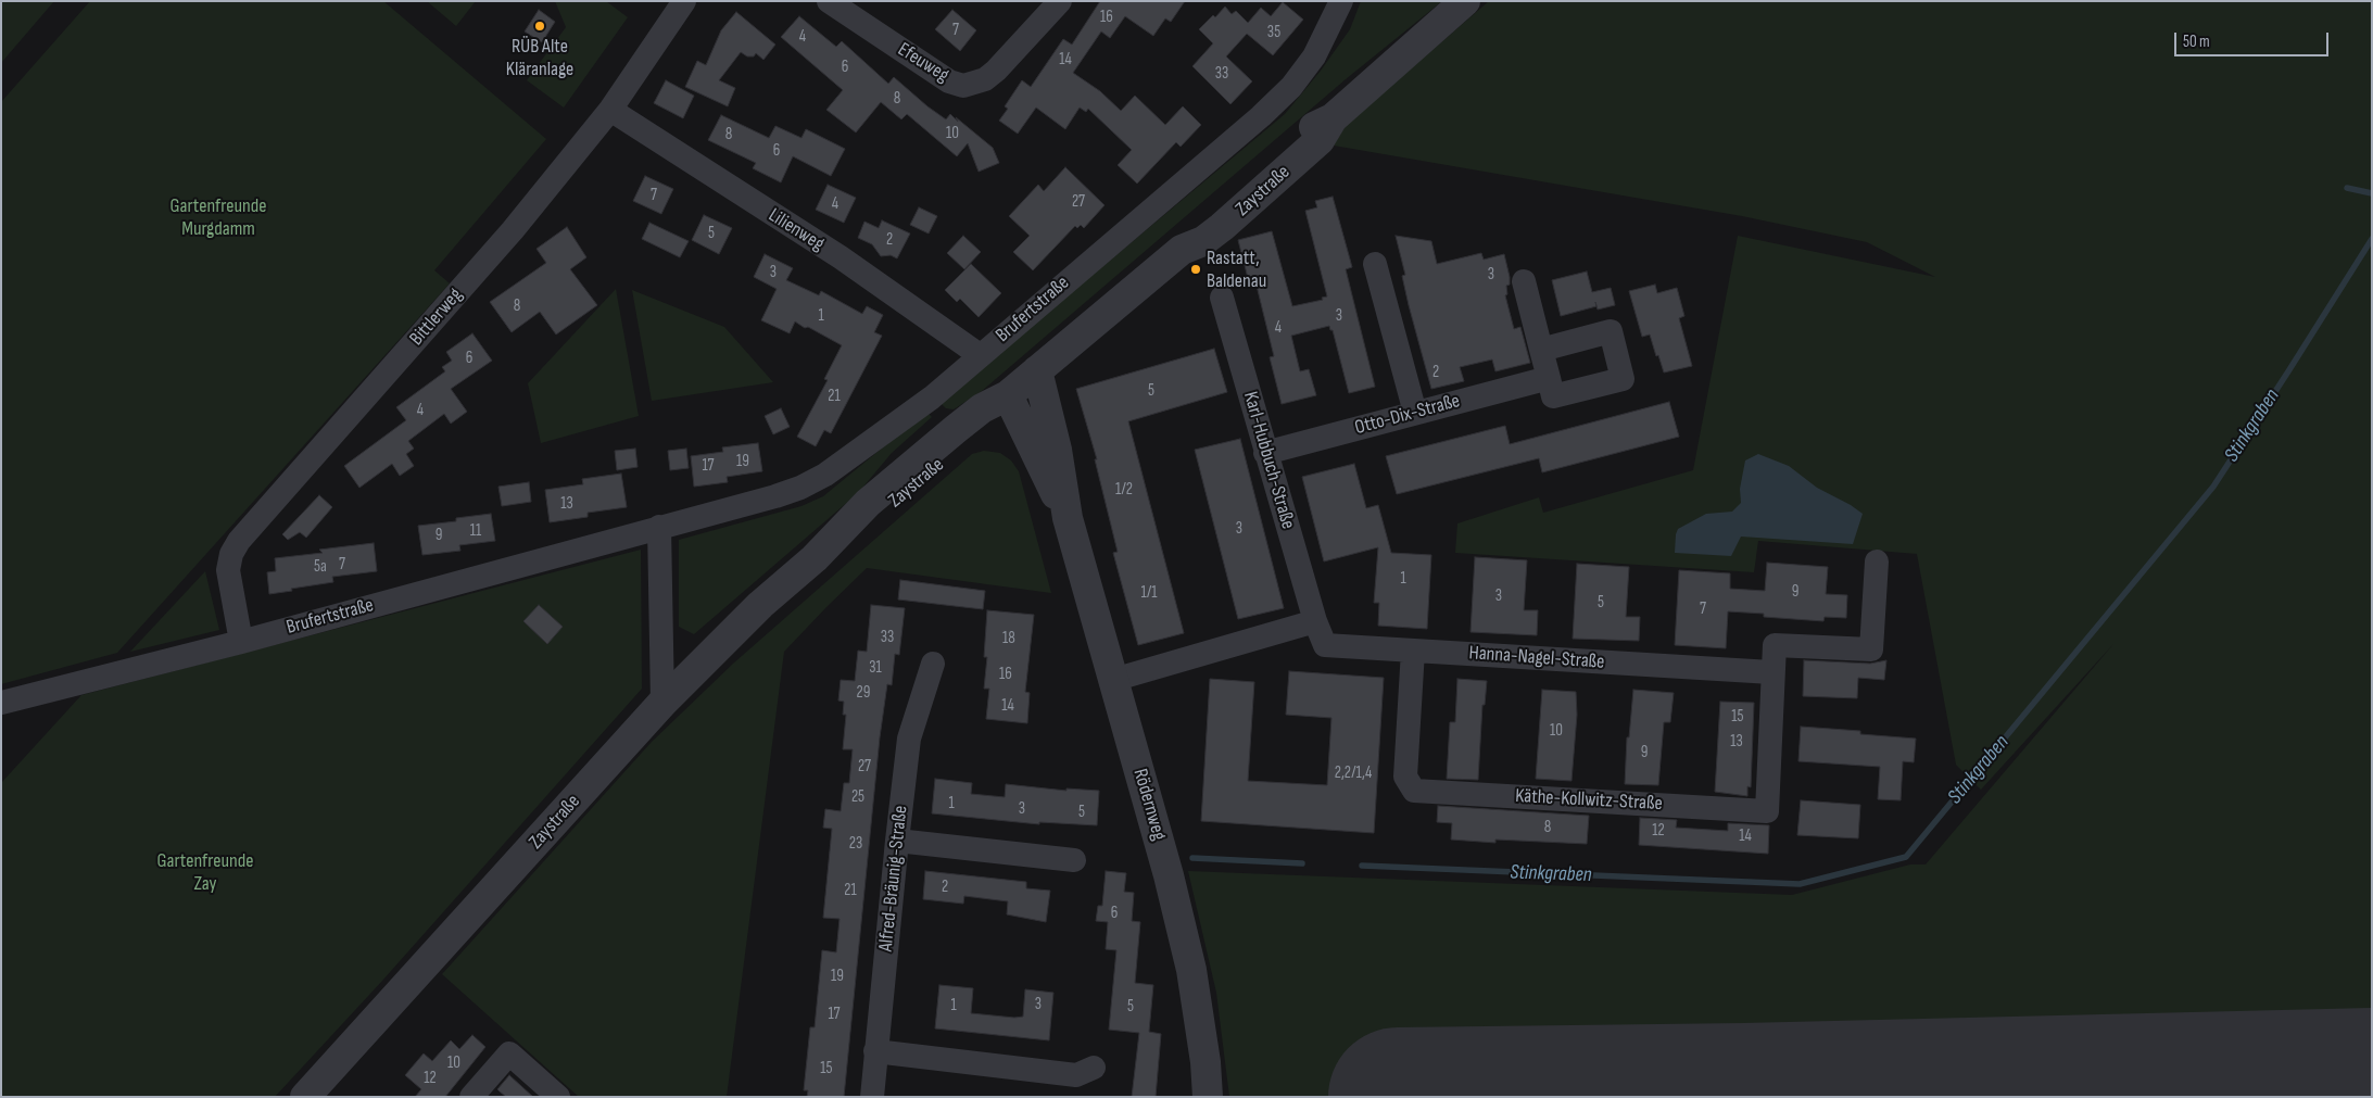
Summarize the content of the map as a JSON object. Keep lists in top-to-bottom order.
{
  "streets": {
    "street": [
      "Efeuweg",
      "Zaystraße",
      "Lilienweg",
      "Brufertstraße",
      "Bittlerweg",
      "Otto-Dix-Straße",
      "Karl-Hubbuch-Straße",
      "Hanna-Nagel-Straße",
      "Käthe-Kollwitz-Straße",
      "Rödernweg",
      "Alfred-Bräunig-Straße"
    ]
  },
  "crossings": [
    ["Zaystraße", "Rödernweg"],
    ["Lilienweg", "Brufertstraße"],
    ["Lilienweg", "Bittlerweg"],
    ["Brufertstraße", "Bittlerweg"],
    ["Otto-Dix-Straße", "Karl-Hubbuch-Straße"],
    ["Karl-Hubbuch-Straße", "Hanna-Nagel-Straße"],
    ["Hanna-Nagel-Straße", "Käthe-Kollwitz-Straße"]
  ],
  "water": ["Stinkgraben"],
  "parks": ["Gartenfreunde Murgdamm", "Gartenfreunde Zay"],
  "places": ["RÜB Alte Kläranlage", "Rastatt, Baldenau"],
  "house_numbers": [
    "16",
    "7",
    "35",
    "4",
    "14",
    "6",
    "33",
    "8",
    "10",
    "8",
    "6",
    "7",
    "27",
    "4",
    "5",
    "2",
    "3",
    "3",
    "8",
    "1",
    "3",
    "4",
    "6",
    "2",
    "5",
    "21",
    "4",
    "19",
    "17",
    "1/2",
    "13",
    "3",
    "11",
    "9",
    "7",
    "5a",
    "1",
    "9",
    "1/1",
    "3",
    "5",
    "7",
    "33",
    "18",
    "31",
    "16",
    "29",
    "14",
    "15",
    "10",
    "13",
    "9",
    "27",
    "2,2/1,4",
    "25",
    "1",
    "3",
    "5",
    "8",
    "12",
    "14",
    "23",
    "2",
    "21",
    "6",
    "19",
    "3",
    "1",
    "5",
    "17",
    "10",
    "15",
    "12"
  ],
  "scale_bar": "50 m"
}
